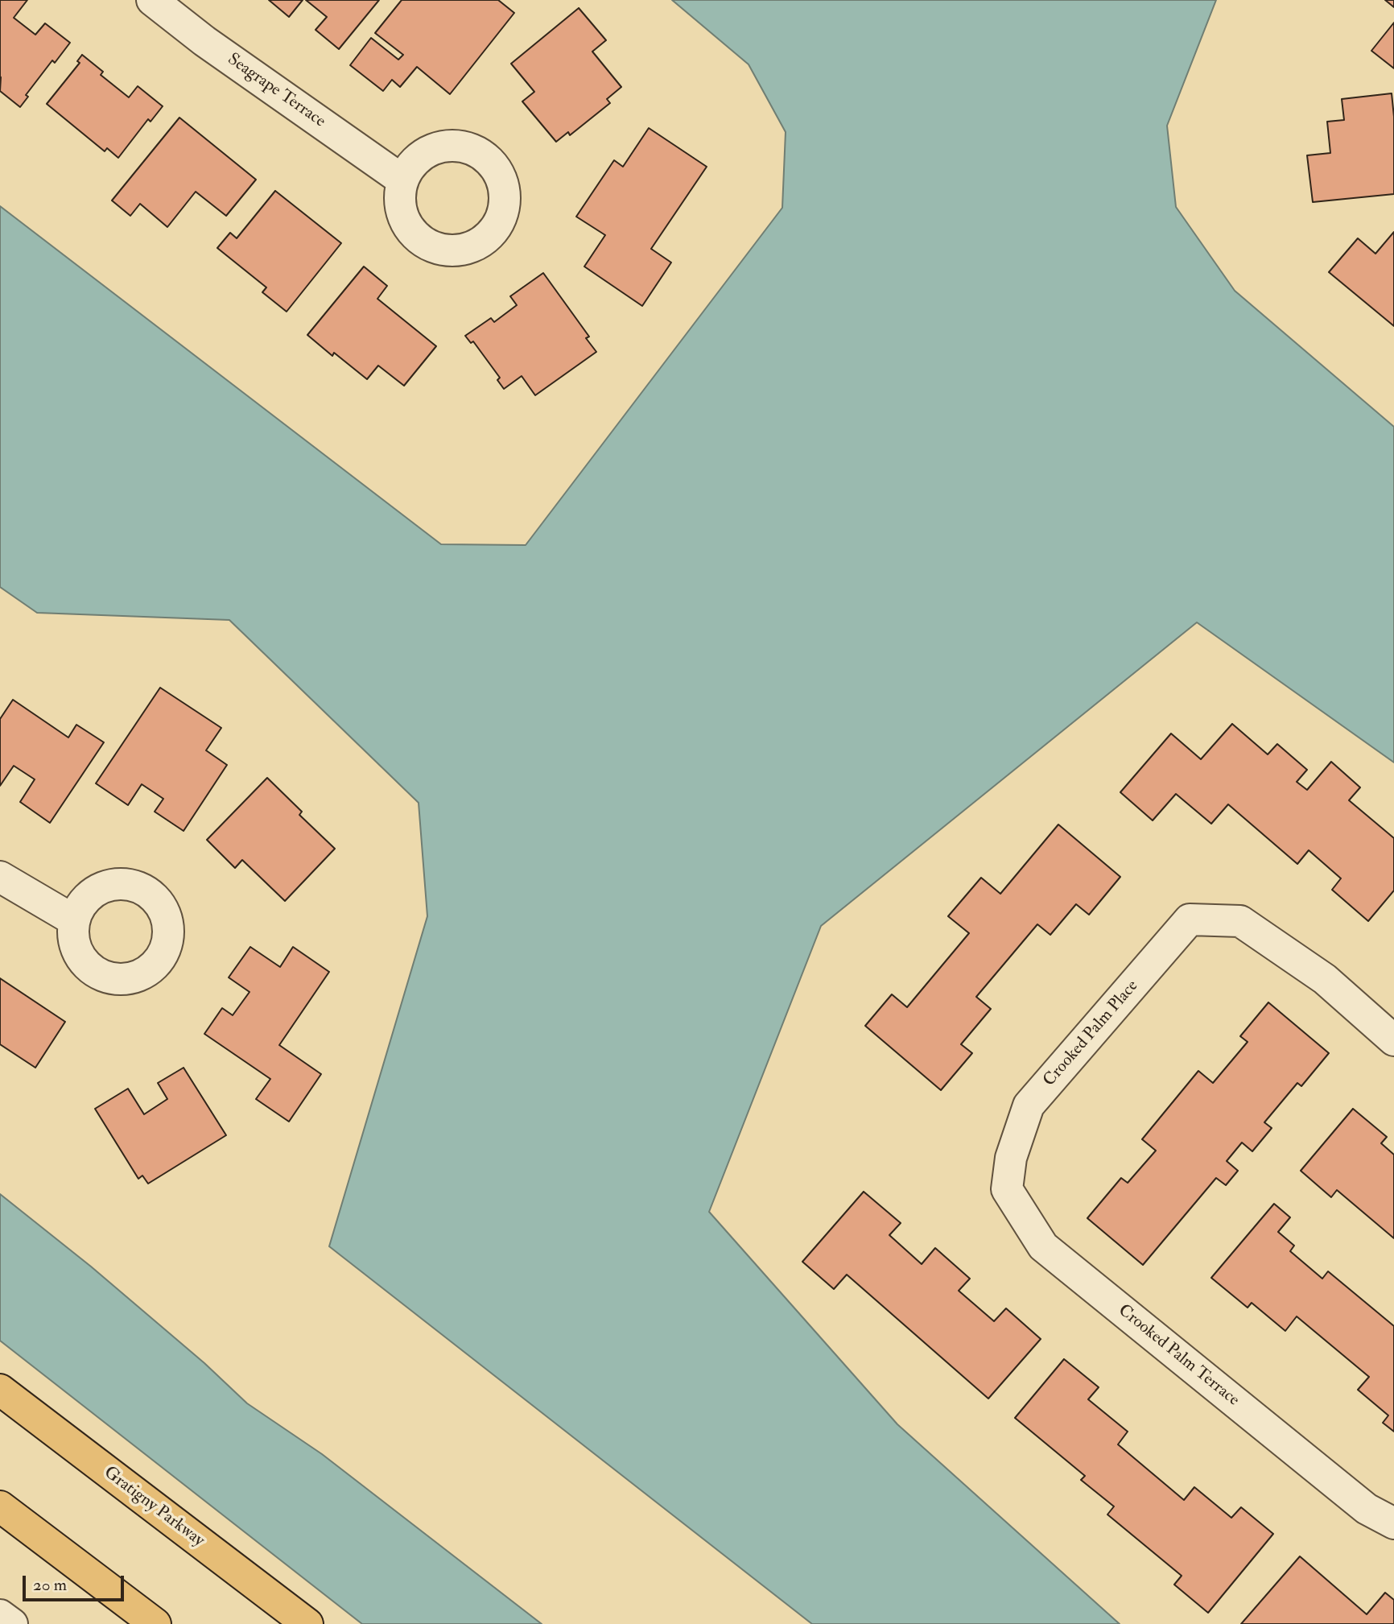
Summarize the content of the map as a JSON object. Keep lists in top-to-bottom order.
{
  "streets": {
    "highway": ["Gratigny Parkway"],
    "street": ["Seagrape Terrace", "Crooked Palm Place", "Crooked Palm Terrace"]
  },
  "crossings": [
    ["Crooked Palm Place", "Crooked Palm Terrace"]
  ],
  "scale_bar": "20 m"
}
